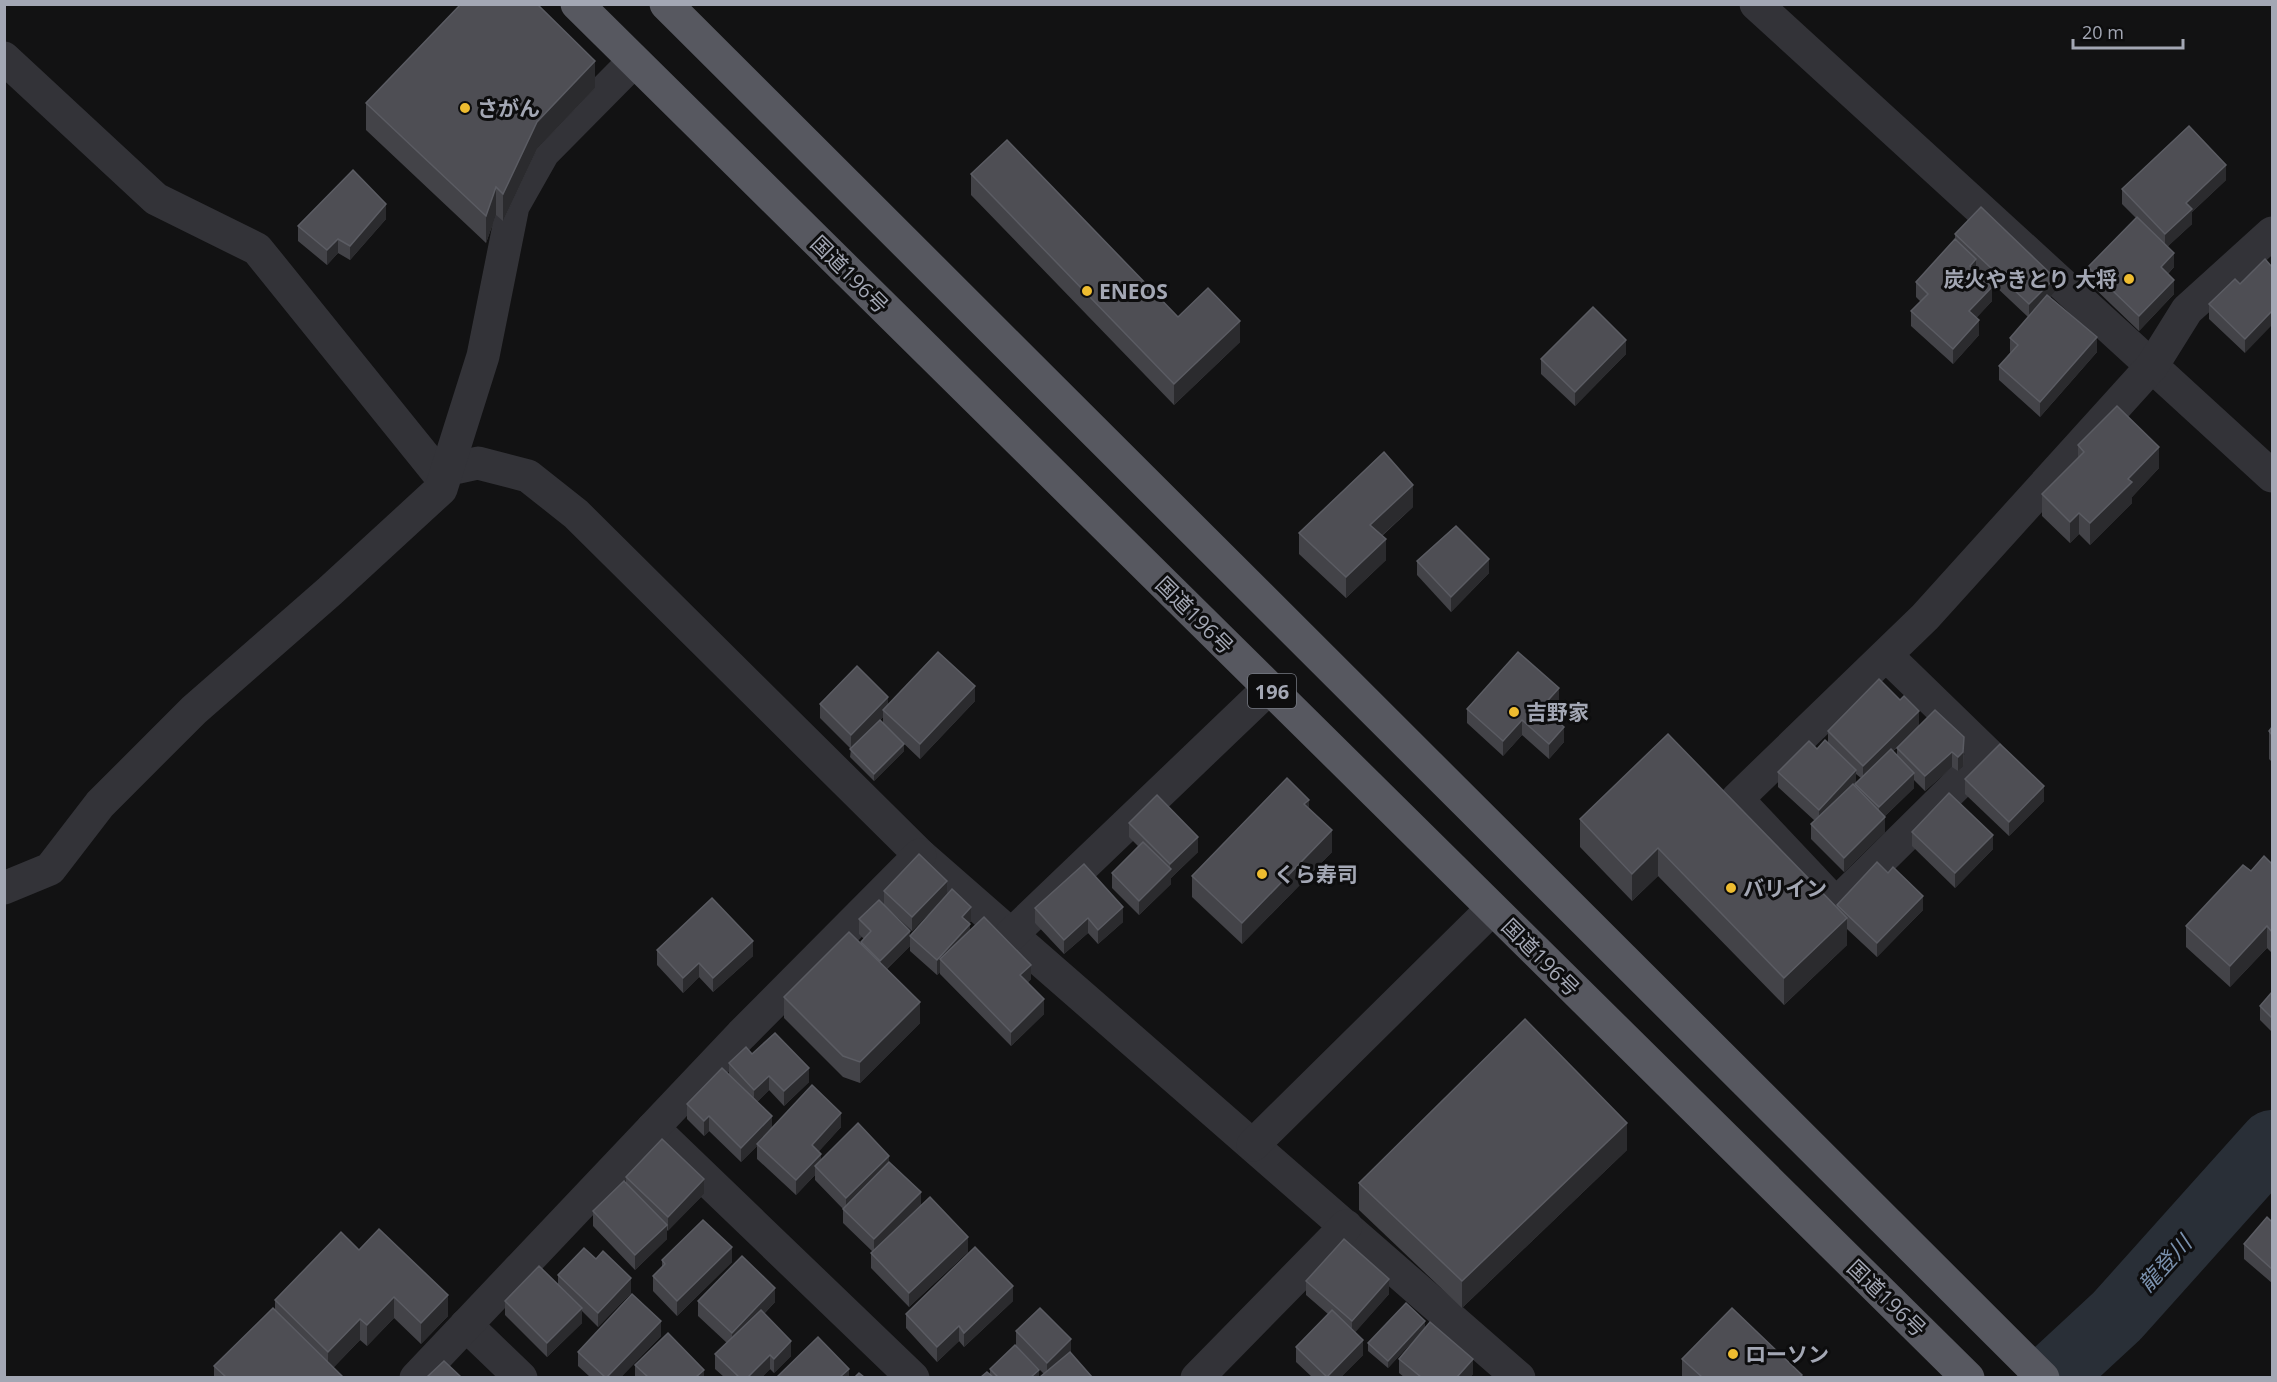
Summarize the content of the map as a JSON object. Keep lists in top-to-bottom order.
{
  "streets": {
    "highway": ["国道196号", "196"]
  },
  "water": ["龍登川"],
  "places": [
    "さがん",
    "炭火やきとり 大将",
    "ENEOS",
    "吉野家",
    "くら寿司",
    "バリイン",
    "ローソン"
  ],
  "scale_bar": "20 m"
}
